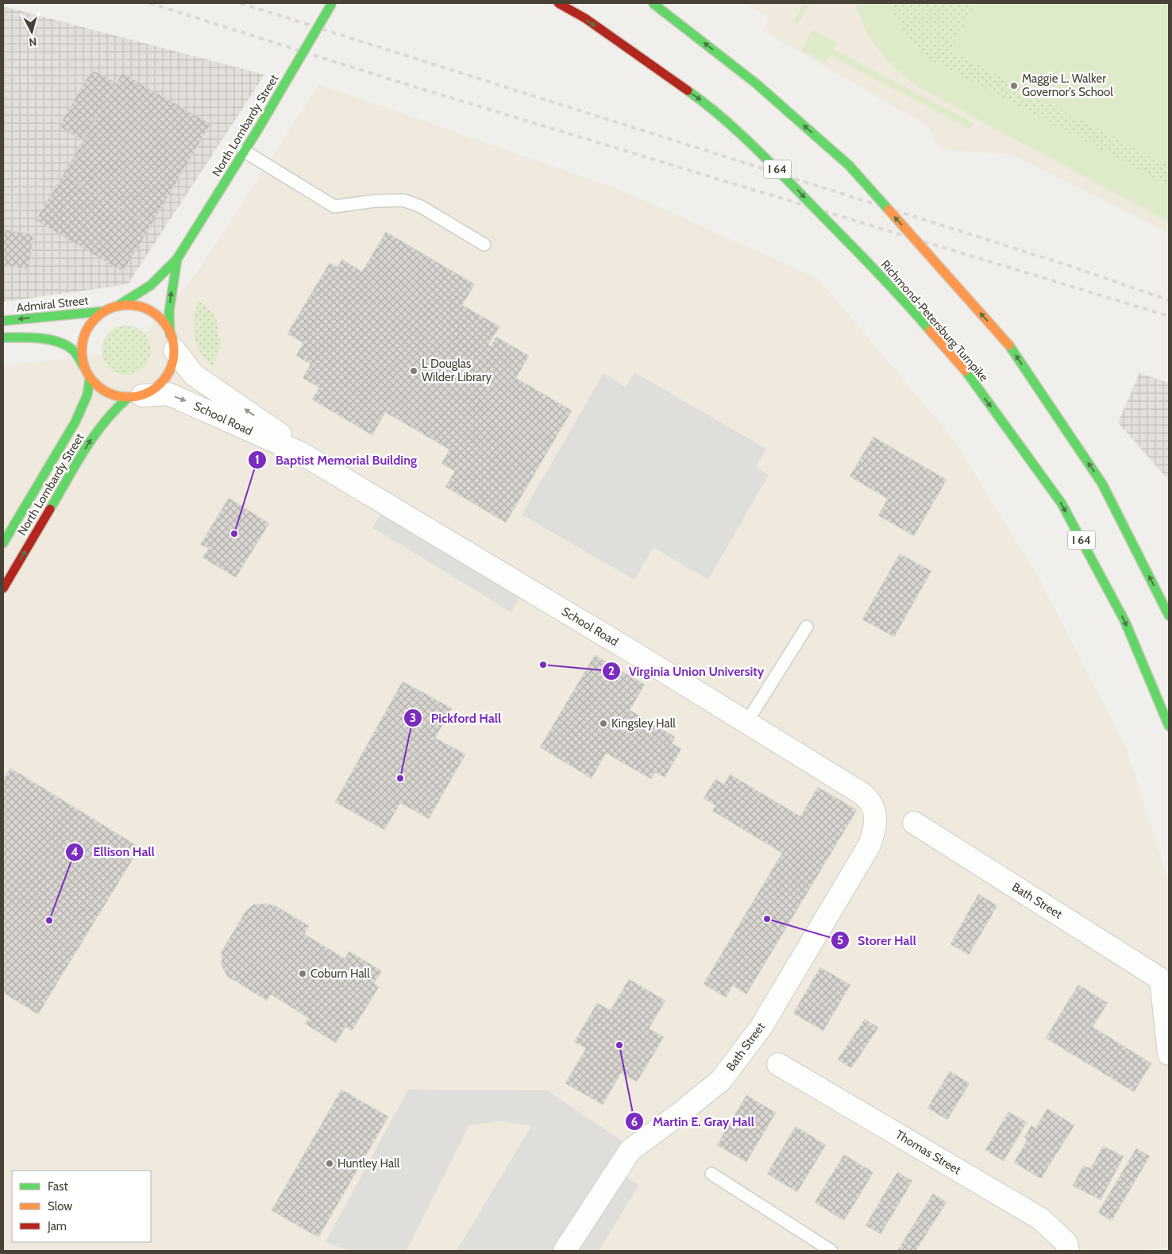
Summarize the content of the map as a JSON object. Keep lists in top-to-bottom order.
{
  "streets": {
    "main road": [
      "North Lombardy Street",
      "I 64",
      "Admiral Street",
      "Richmond-Petersburg Turnpike"
    ],
    "street": ["School Road", "Bath Street", "Thomas Street"]
  },
  "crossings": [
    ["North Lombardy Street", "Admiral Street"],
    ["North Lombardy Street", "School Road"],
    ["Admiral Street", "School Road"],
    ["School Road", "Bath Street"]
  ],
  "one_way": ["Admiral Street"],
  "places": [
    "Maggie L. Walker Governor's School",
    "L Douglas Wilder Library",
    "Baptist Memorial Building",
    "Virginia Union University",
    "Kingsley Hall",
    "Pickford Hall",
    "Storer Hall",
    "Ellison Hall",
    "Coburn Hall",
    "Martin E. Gray Hall",
    "Huntley Hall"
  ],
  "legend": ["Fast", "Slow", "Jam"],
  "north": "bottom"
}
